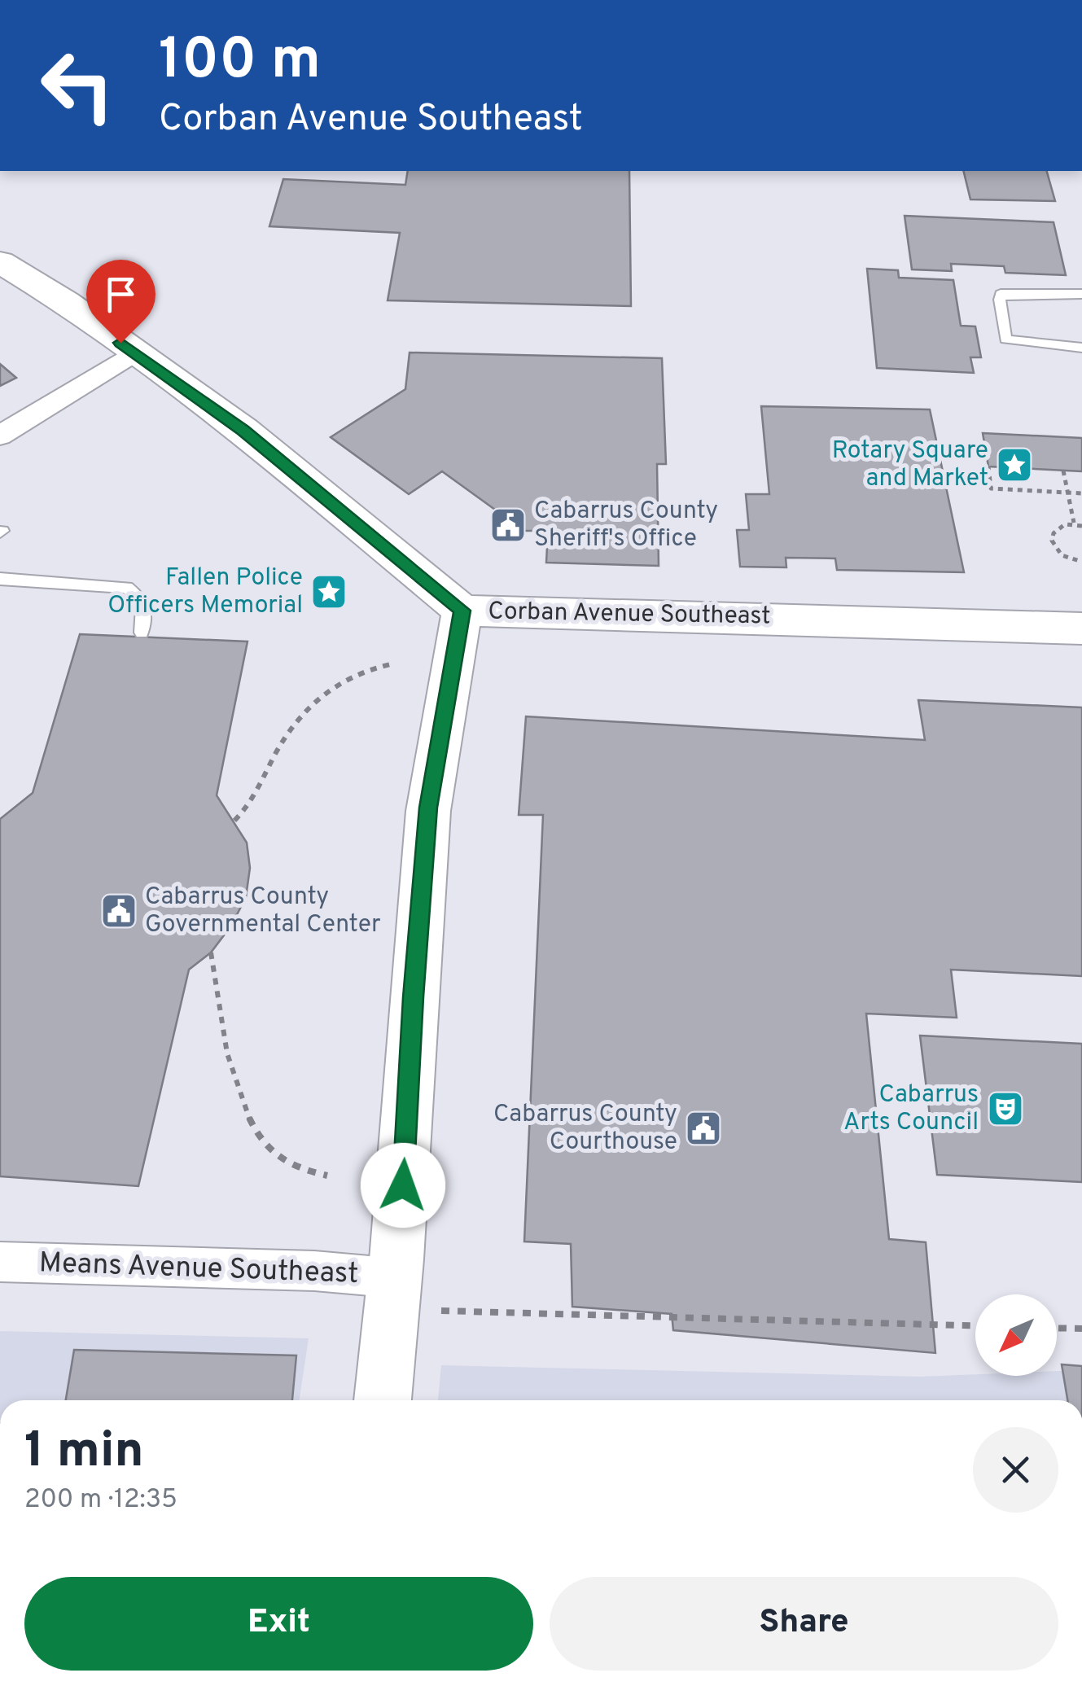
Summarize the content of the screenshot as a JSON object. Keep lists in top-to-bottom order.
{
  "streets": {
    "main road": ["Corban Avenue Southeast"],
    "street": ["Means Avenue Southeast"]
  },
  "places": {
    "place": ["Rotary Square and Market", "Fallen Police Officers Memorial"],
    "public building": ["Cabarrus County Sheriff's Office", "Cabarrus County Governmental Center", "Cabarrus County Courthouse"],
    "theatre": ["Cabarrus Arts Council"]
  },
  "north": "bottom left",
  "page": {
    "turn": ["100 m", "Corban Avenue Southeast"],
    "heading": ["1 min", "200 m · 12:35"],
    "buttons": ["Exit", "Share"]
  }
}
